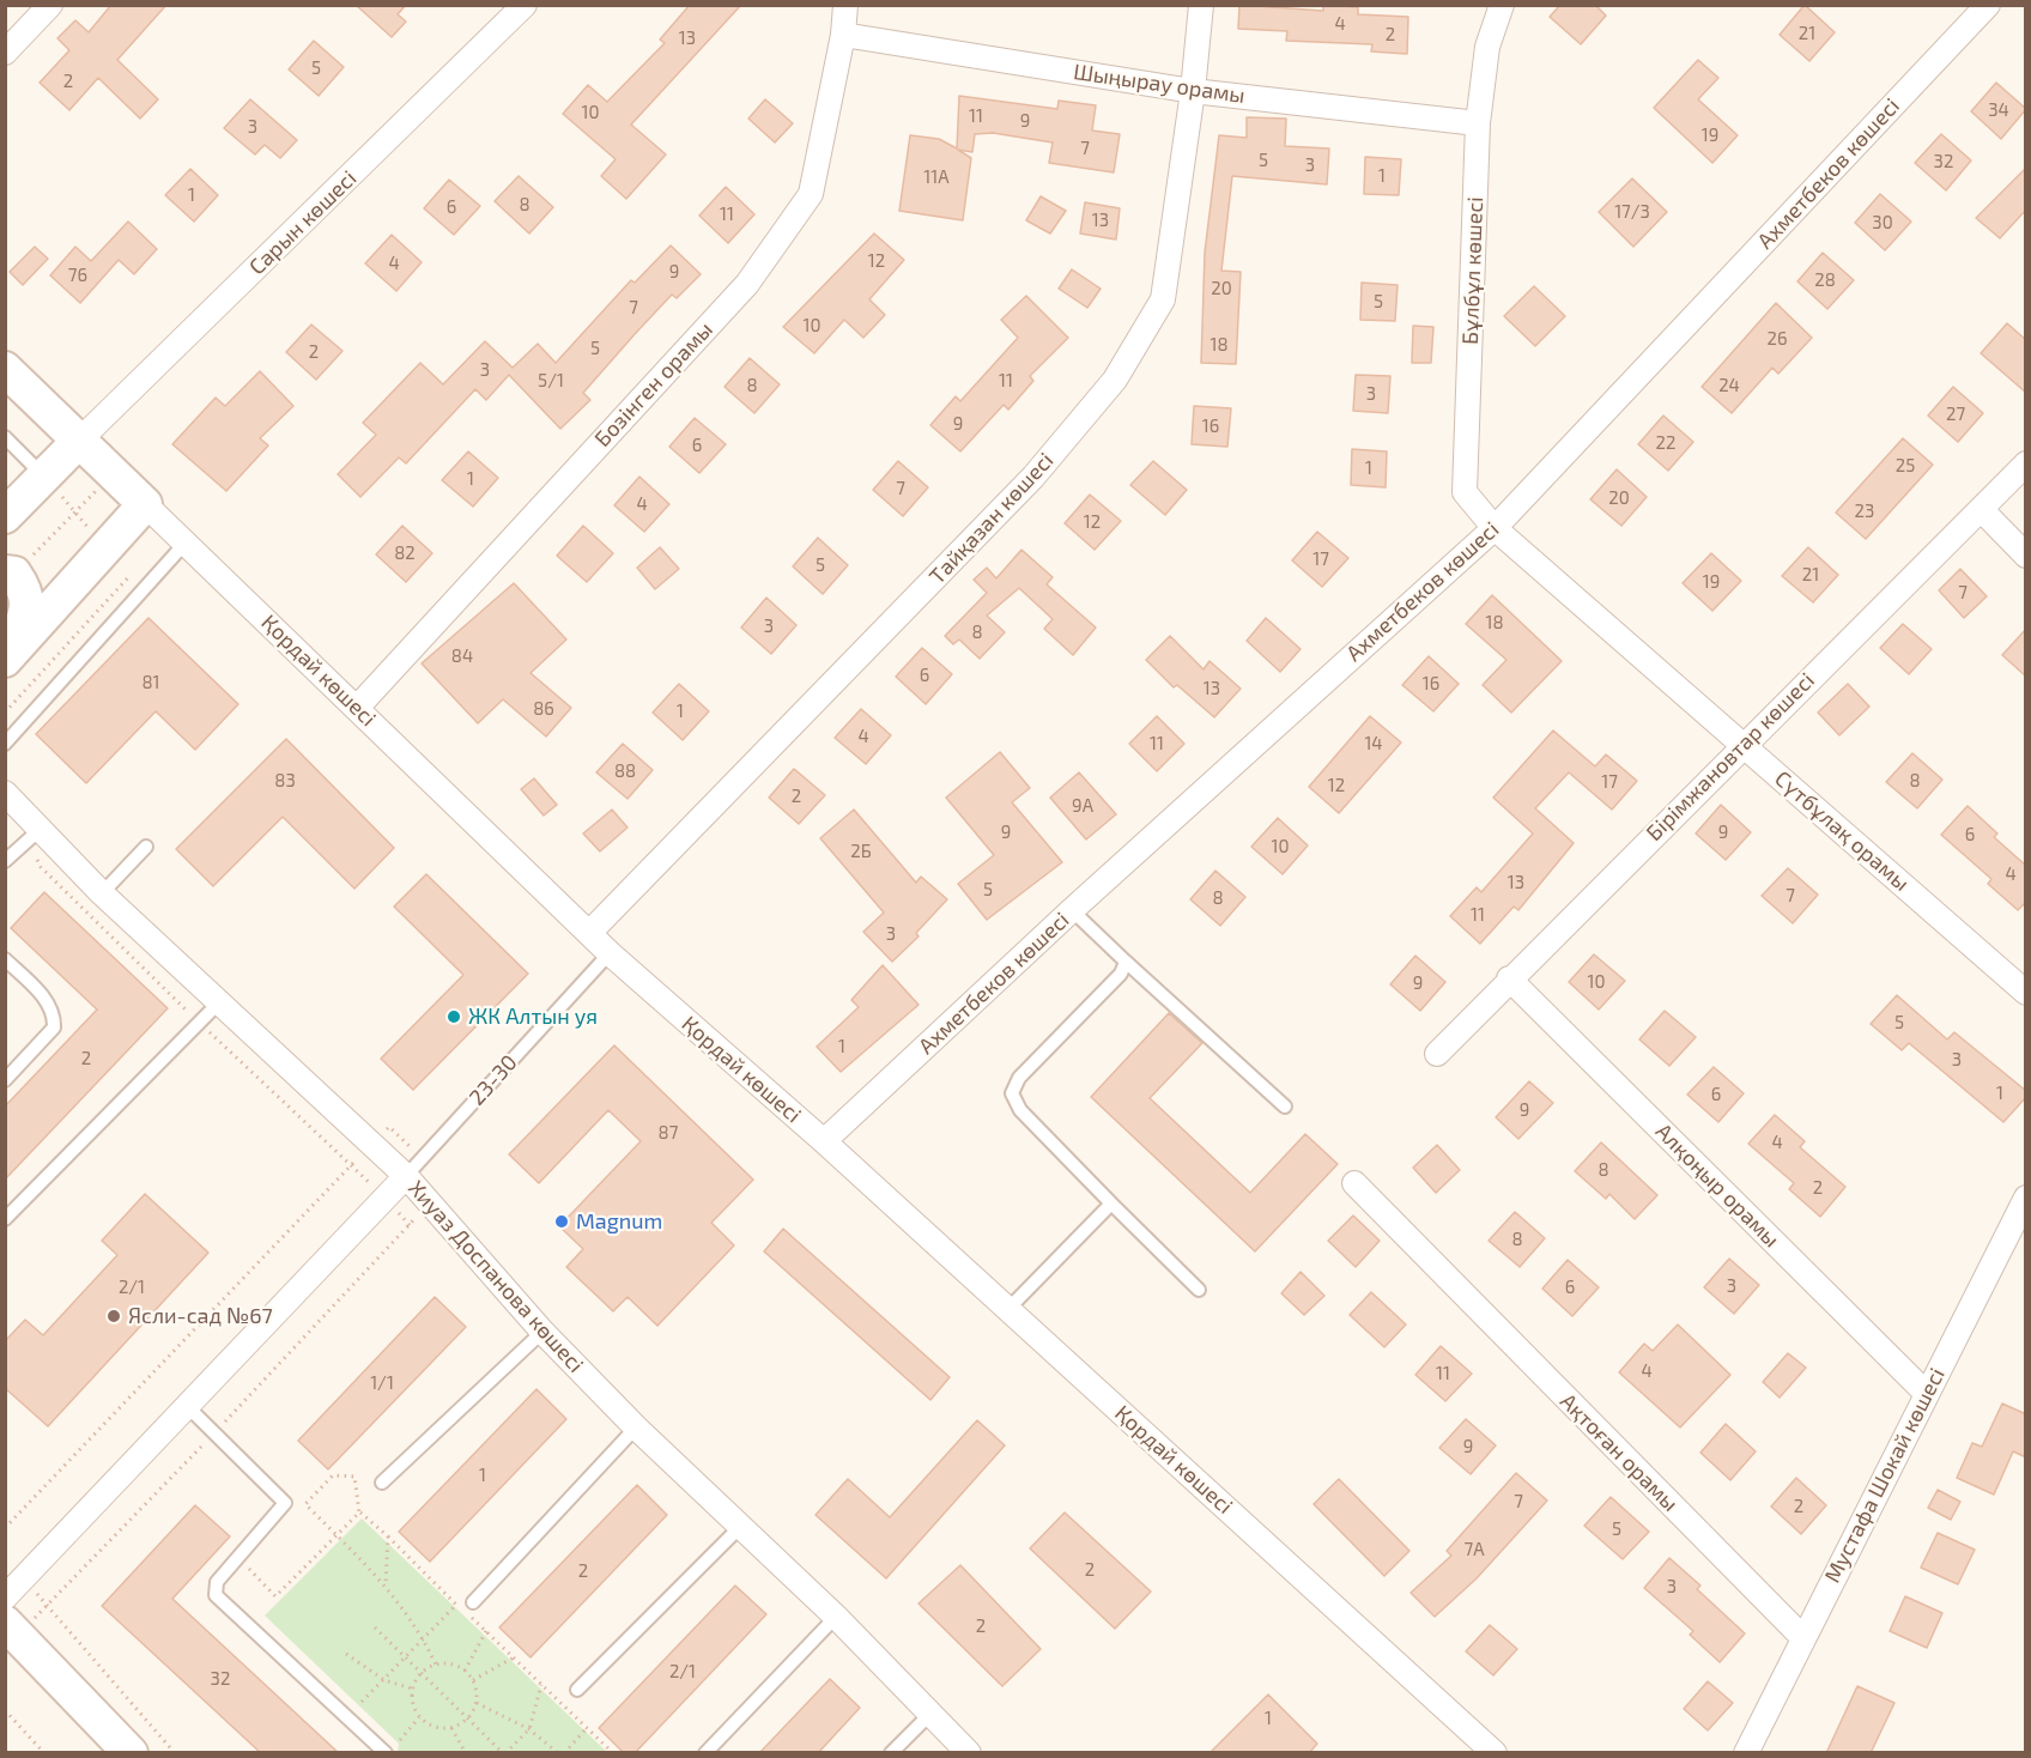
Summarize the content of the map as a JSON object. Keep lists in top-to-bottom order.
{
  "streets": {
    "street": [
      "Шыңырау орамы",
      "Ахметбеков көшесі",
      "Сарын көшесі",
      "Бұлбұл көшесі",
      "Бозінген орамы",
      "Тайқазан көшесі",
      "Қордай көшесі",
      "Бірімжановтар көшесі",
      "Cүтбұлақ орамы",
      "Алқоңыр орамы",
      "Хиуаз Доспанова көшесі",
      "Ақтоған орамы",
      "Мустафа Шокай көшесі"
    ],
    "lane": ["23-30"]
  },
  "crossings": [
    ["Шыңырау орамы", "Бұлбұл көшесі"],
    ["Шыңырау орамы", "Бозінген орамы"],
    ["Шыңырау орамы", "Тайқазан көшесі"],
    ["Ахметбеков көшесі", "Бұлбұл көшесі"],
    ["Ахметбеков көшесі", "Қордай көшесі"],
    ["Ахметбеков көшесі", "Cүтбұлақ орамы"],
    ["Сарын көшесі", "Қордай көшесі"],
    ["Бұлбұл көшесі", "Cүтбұлақ орамы"],
    ["Бозінген орамы", "Қордай көшесі"],
    ["Тайқазан көшесі", "Қордай көшесі"],
    ["Қордай көшесі", "23-30"],
    ["Бірімжановтар көшесі", "Cүтбұлақ орамы"],
    ["Бірімжановтар көшесі", "Алқоңыр орамы"],
    ["23-30", "Хиуаз Доспанова көшесі"],
    ["Алқоңыр орамы", "Мустафа Шокай көшесі"],
    ["Ақтоған орамы", "Мустафа Шокай көшесі"]
  ],
  "places": ["ЖК Алтын уя", "Magnum", "Ясли-сад №67"],
  "house_numbers": [
    "4",
    "21",
    "2",
    "13",
    "5",
    "2",
    "34",
    "10",
    "11",
    "9",
    "3",
    "19",
    "7",
    "5",
    "32",
    "3",
    "1",
    "11А",
    "1",
    "8",
    "6",
    "17/3",
    "11",
    "13",
    "30",
    "12",
    "4",
    "9",
    "76",
    "28",
    "20",
    "5",
    "7",
    "10",
    "26",
    "18",
    "5",
    "2",
    "3",
    "5/1",
    "11",
    "8",
    "24",
    "3",
    "27",
    "9",
    "16",
    "22",
    "6",
    "25",
    "1",
    "1",
    "7",
    "20",
    "4",
    "23",
    "12",
    "82",
    "17",
    "5",
    "21",
    "19",
    "7",
    "18",
    "3",
    "8",
    "84",
    "6",
    "81",
    "16",
    "13",
    "86",
    "1",
    "4",
    "11",
    "14",
    "88",
    "83",
    "8",
    "17",
    "12",
    "2",
    "9А",
    "9",
    "9",
    "6",
    "10",
    "2Б",
    "4",
    "13",
    "5",
    "7",
    "8",
    "11",
    "3",
    "10",
    "9",
    "5",
    "1",
    "2",
    "3",
    "1",
    "6",
    "9",
    "87",
    "4",
    "8",
    "2",
    "8",
    "3",
    "2/1",
    "6",
    "4",
    "11",
    "1/1",
    "9",
    "1",
    "7",
    "2",
    "5",
    "7А",
    "2",
    "2",
    "3",
    "2",
    "2/1",
    "32",
    "1"
  ]
}
